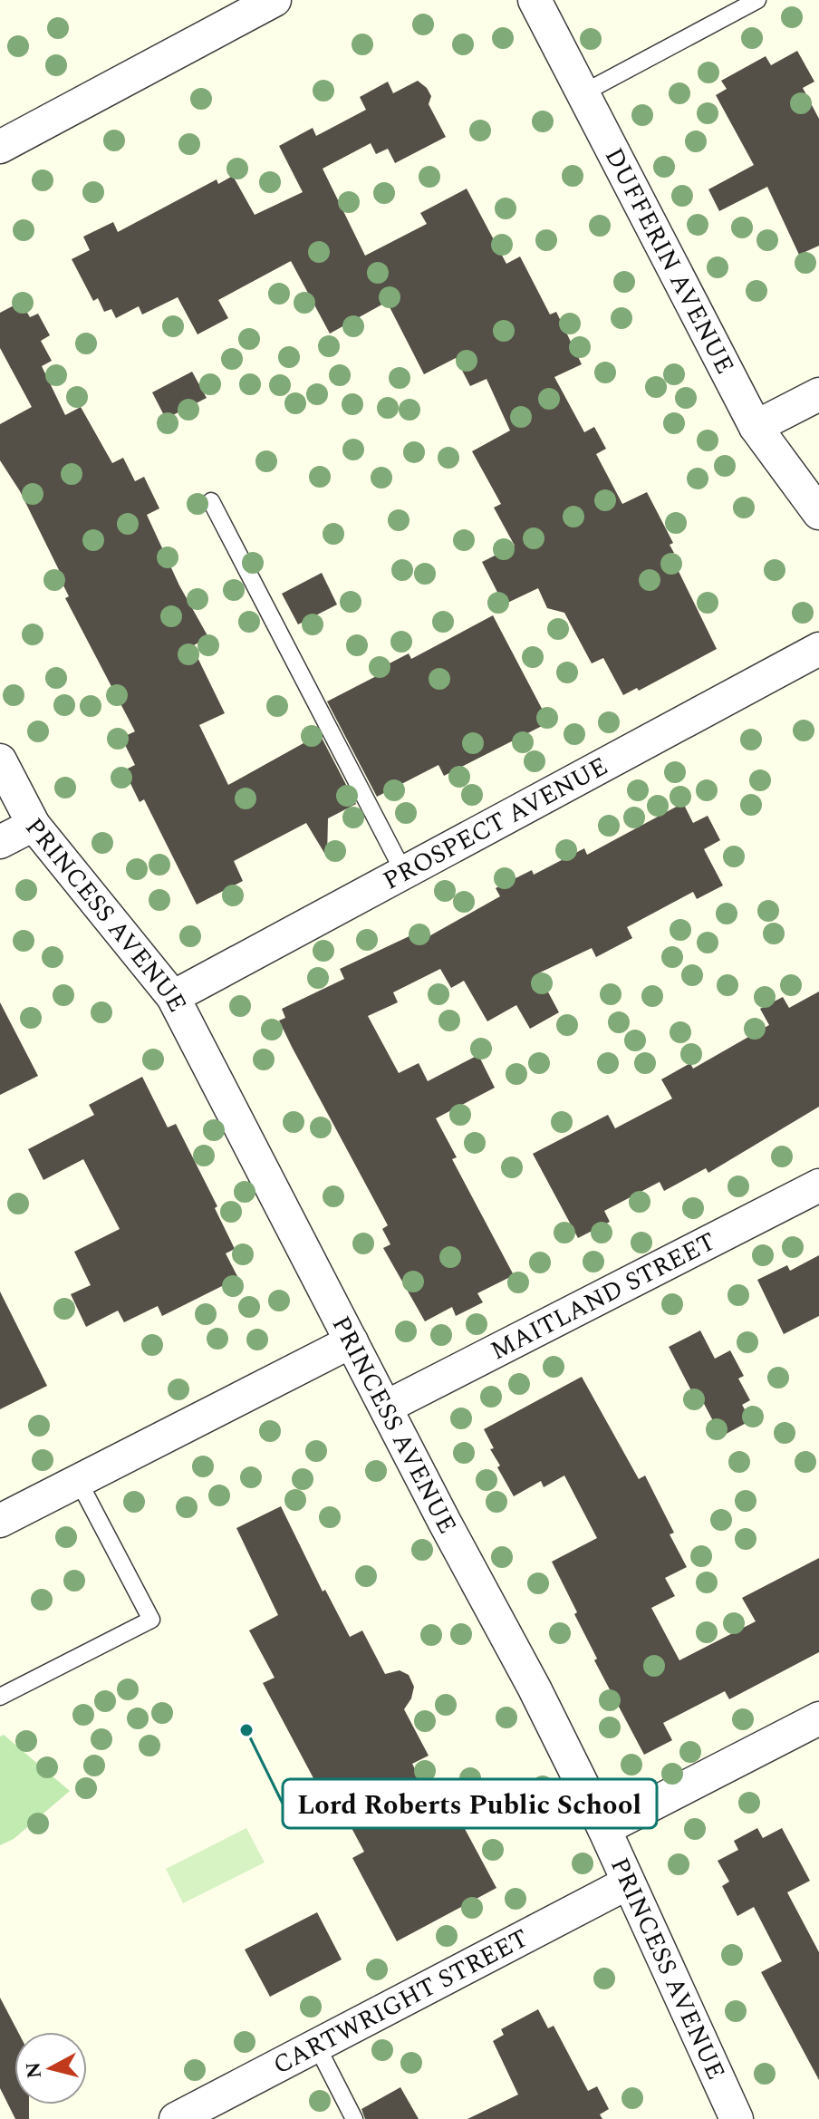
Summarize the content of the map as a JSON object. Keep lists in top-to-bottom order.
{
  "streets": {
    "street": [
      "DUFFERIN AVENUE",
      "PROSPECT AVENUE",
      "PRINCESS AVENUE",
      "MAITLAND STREET",
      "CARTWRIGHT STREET"
    ]
  },
  "crossings": [
    ["PROSPECT AVENUE", "PRINCESS AVENUE"],
    ["PRINCESS AVENUE", "MAITLAND STREET"],
    ["PRINCESS AVENUE", "CARTWRIGHT STREET"]
  ],
  "places": ["Lord Roberts Public School"],
  "north": "left"
}
